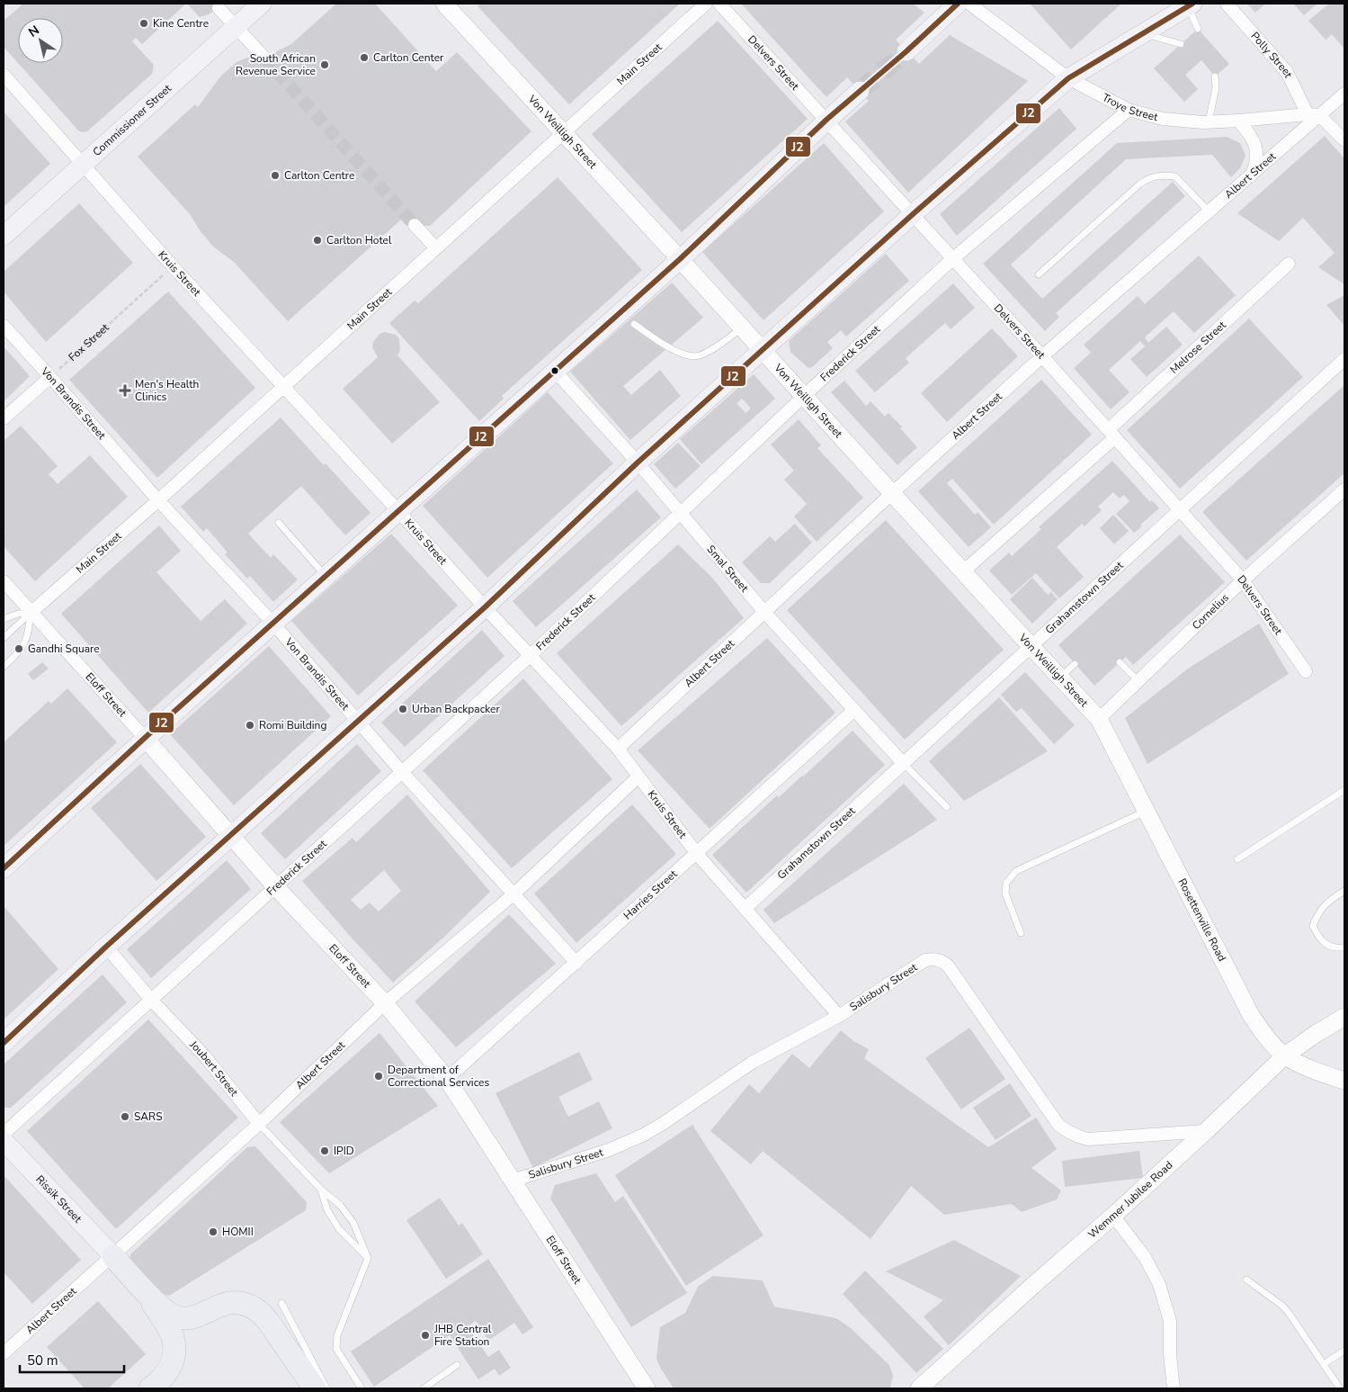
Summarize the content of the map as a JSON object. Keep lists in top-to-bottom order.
{
  "streets": {
    "main road": [
      "Commissioner Street",
      "Von Weilligh Street",
      "Eloff Street",
      "Rosettenville Road",
      "Rissik Street",
      "Wemmer Jubilee Road"
    ],
    "street": [
      "Polly Street",
      "Delvers Street",
      "Main Street",
      "Troye Street",
      "Albert Street",
      "Kruis Street",
      "Melrose Street",
      "Frederick Street",
      "Von Brandis Street",
      "Smal Street",
      "Grahamstown Street",
      "Cornelius",
      "Harries Street",
      "Salisbury Street",
      "Joubert Street"
    ],
    "path": ["Fox Street"]
  },
  "crossings": [
    ["Polly Street", "Troye Street"],
    ["Polly Street", "Albert Street"],
    ["Delvers Street", "Albert Street"],
    ["Delvers Street", "Melrose Street"],
    ["Delvers Street", "Frederick Street"],
    ["Delvers Street", "Grahamstown Street"],
    ["Delvers Street", "Cornelius"],
    ["Main Street", "Von Weilligh Street"],
    ["Main Street", "Kruis Street"],
    ["Main Street", "Von Brandis Street"],
    ["Main Street", "Eloff Street"],
    ["Troye Street", "Albert Street"],
    ["Troye Street", "Frederick Street"],
    ["Commissioner Street", "Kruis Street"],
    ["Von Weilligh Street", "Albert Street"],
    ["Von Weilligh Street", "Melrose Street"],
    ["Von Weilligh Street", "Frederick Street"],
    ["Von Weilligh Street", "Grahamstown Street"],
    ["Von Weilligh Street", "Cornelius"],
    ["Von Weilligh Street", "Rosettenville Road"],
    ["Albert Street", "Kruis Street"],
    ["Albert Street", "Von Brandis Street"],
    ["Albert Street", "Smal Street"],
    ["Albert Street", "Eloff Street"],
    ["Albert Street", "Joubert Street"],
    ["Albert Street", "Rissik Street"],
    ["Kruis Street", "Fox Street"],
    ["Kruis Street", "Frederick Street"],
    ["Kruis Street", "Grahamstown Street"],
    ["Kruis Street", "Harries Street"],
    ["Kruis Street", "Salisbury Street"],
    ["Fox Street", "Von Brandis Street"],
    ["Frederick Street", "Von Brandis Street"],
    ["Frederick Street", "Smal Street"],
    ["Frederick Street", "Eloff Street"],
    ["Frederick Street", "Joubert Street"],
    ["Von Brandis Street", "Harries Street"],
    ["Smal Street", "Grahamstown Street"],
    ["Smal Street", "Harries Street"],
    ["Cornelius", "Rosettenville Road"],
    ["Eloff Street", "Harries Street"],
    ["Eloff Street", "Salisbury Street"],
    ["Rosettenville Road", "Wemmer Jubilee Road"],
    ["Salisbury Street", "Wemmer Jubilee Road"]
  ],
  "places": {
    "other": [
      "Kine Centre",
      "Carlton Center",
      "South African Revenue Service",
      "Carlton Centre",
      "Carlton Hotel",
      "Gandhi Square",
      "Urban Backpacker",
      "Romi Building",
      "Department of Correctional Services",
      "SARS",
      "IPID",
      "HOMII",
      "JHB Central Fire Station"
    ],
    "health": ["Men's Health Clinics"]
  },
  "lines": ["transit line J2"],
  "scale_bar": "50 m",
  "north": "top left"
}
